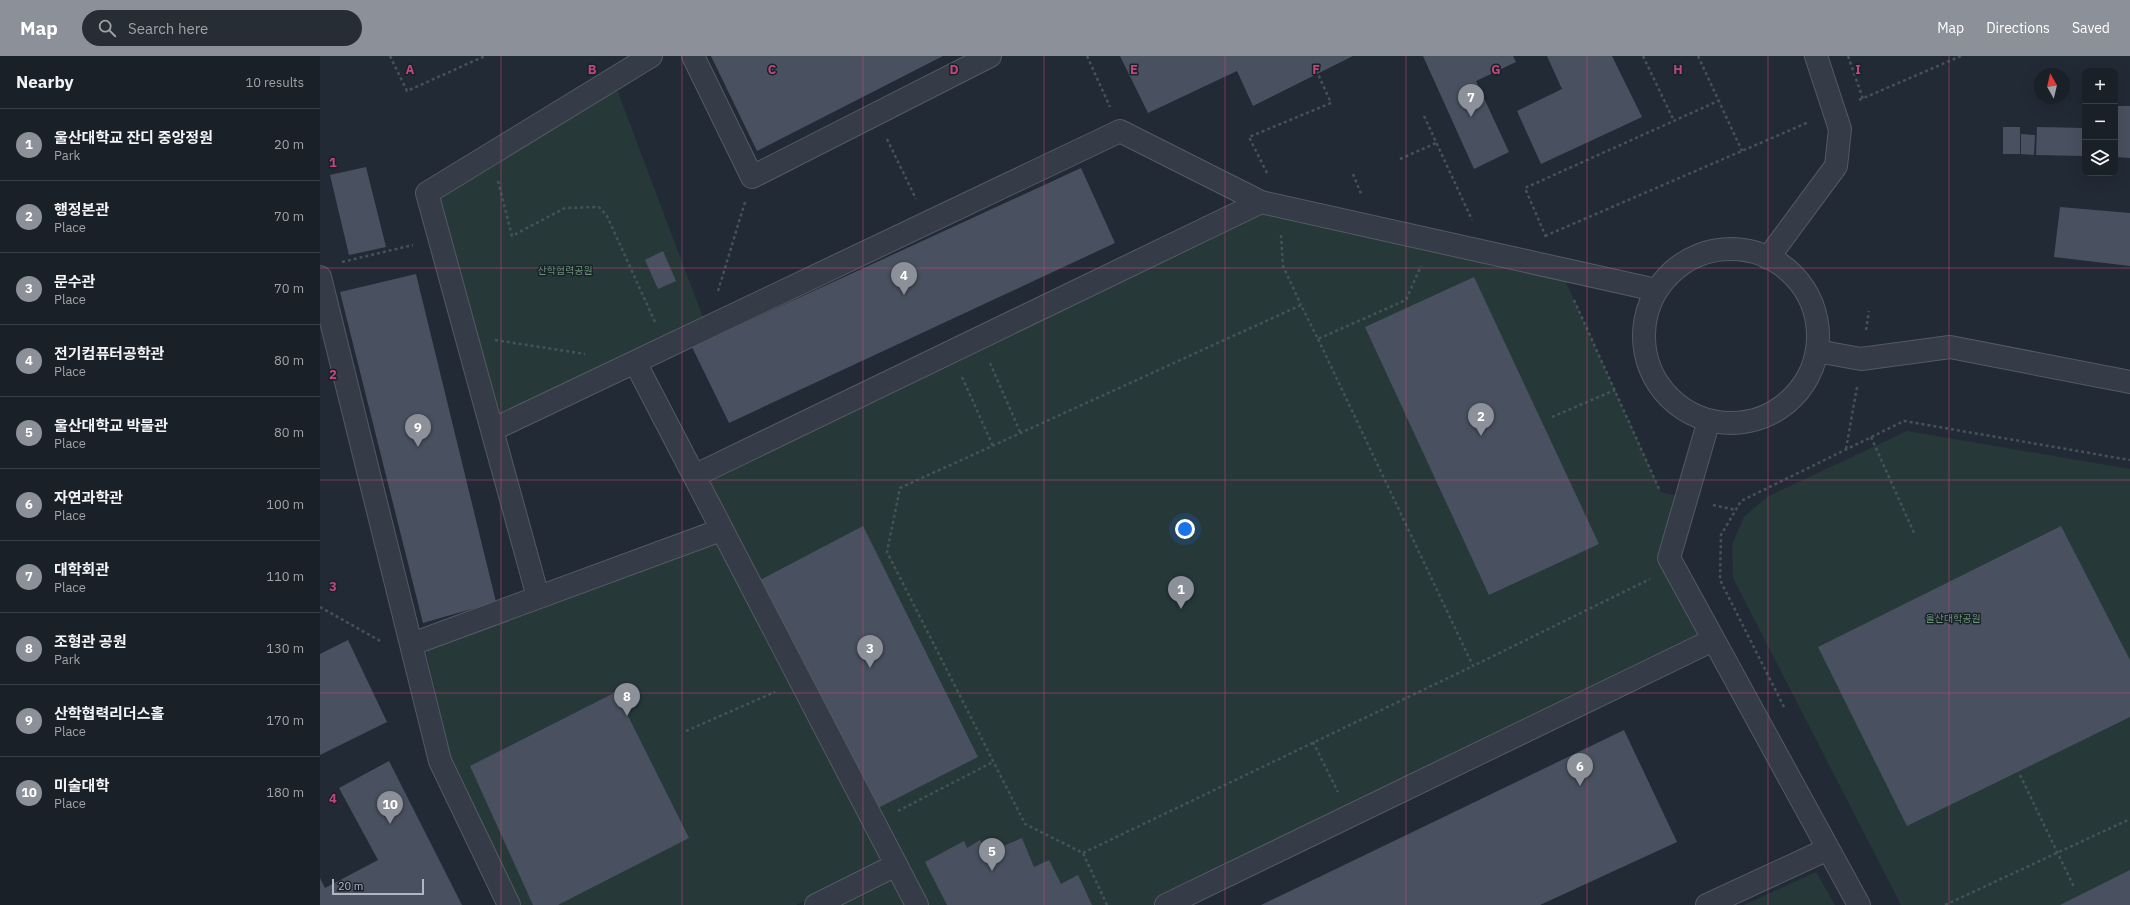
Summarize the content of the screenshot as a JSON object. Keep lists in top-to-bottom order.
{
  "parks": ["산학협력공원", "울산대학공원"],
  "scale_bar": "20 m",
  "north": "top",
  "page": {
    "header": "Map",
    "search": "Search here",
    "nav": ["Map", "Directions", "Saved"],
    "heading": ["Nearby", "10 results"],
    "map_buttons": ["+", "−"],
    "pins": [
      "7",
      "4",
      "2",
      "9",
      "1",
      "3",
      "8",
      "6",
      "10",
      "5"
    ],
    "list": [
      {
        "mark": "1",
        "name": "울산대학교 잔디 중앙정원",
        "note": "Park",
        "value": "20 m"
      },
      {
        "mark": "2",
        "name": "행정본관",
        "note": "Place",
        "value": "70 m"
      },
      {
        "mark": "3",
        "name": "문수관",
        "note": "Place",
        "value": "70 m"
      },
      {
        "mark": "4",
        "name": "전기컴퓨터공학관",
        "note": "Place",
        "value": "80 m"
      },
      {
        "mark": "5",
        "name": "울산대학교 박물관",
        "note": "Place",
        "value": "80 m"
      },
      {
        "mark": "6",
        "name": "자연과학관",
        "note": "Place",
        "value": "100 m"
      },
      {
        "mark": "7",
        "name": "대학회관",
        "note": "Place",
        "value": "110 m"
      },
      {
        "mark": "8",
        "name": "조형관 공원",
        "note": "Park",
        "value": "130 m"
      },
      {
        "mark": "9",
        "name": "산학협력리더스홀",
        "note": "Place",
        "value": "170 m"
      },
      {
        "mark": "10",
        "name": "미술대학",
        "note": "Place",
        "value": "180 m"
      }
    ],
    "scale": "20 m"
  },
  "grid": {
    "columns": [
      "A",
      "B",
      "C",
      "D",
      "E",
      "F",
      "G",
      "H",
      "I"
    ],
    "rows": [
      "1",
      "2",
      "3",
      "4"
    ]
  }
}
